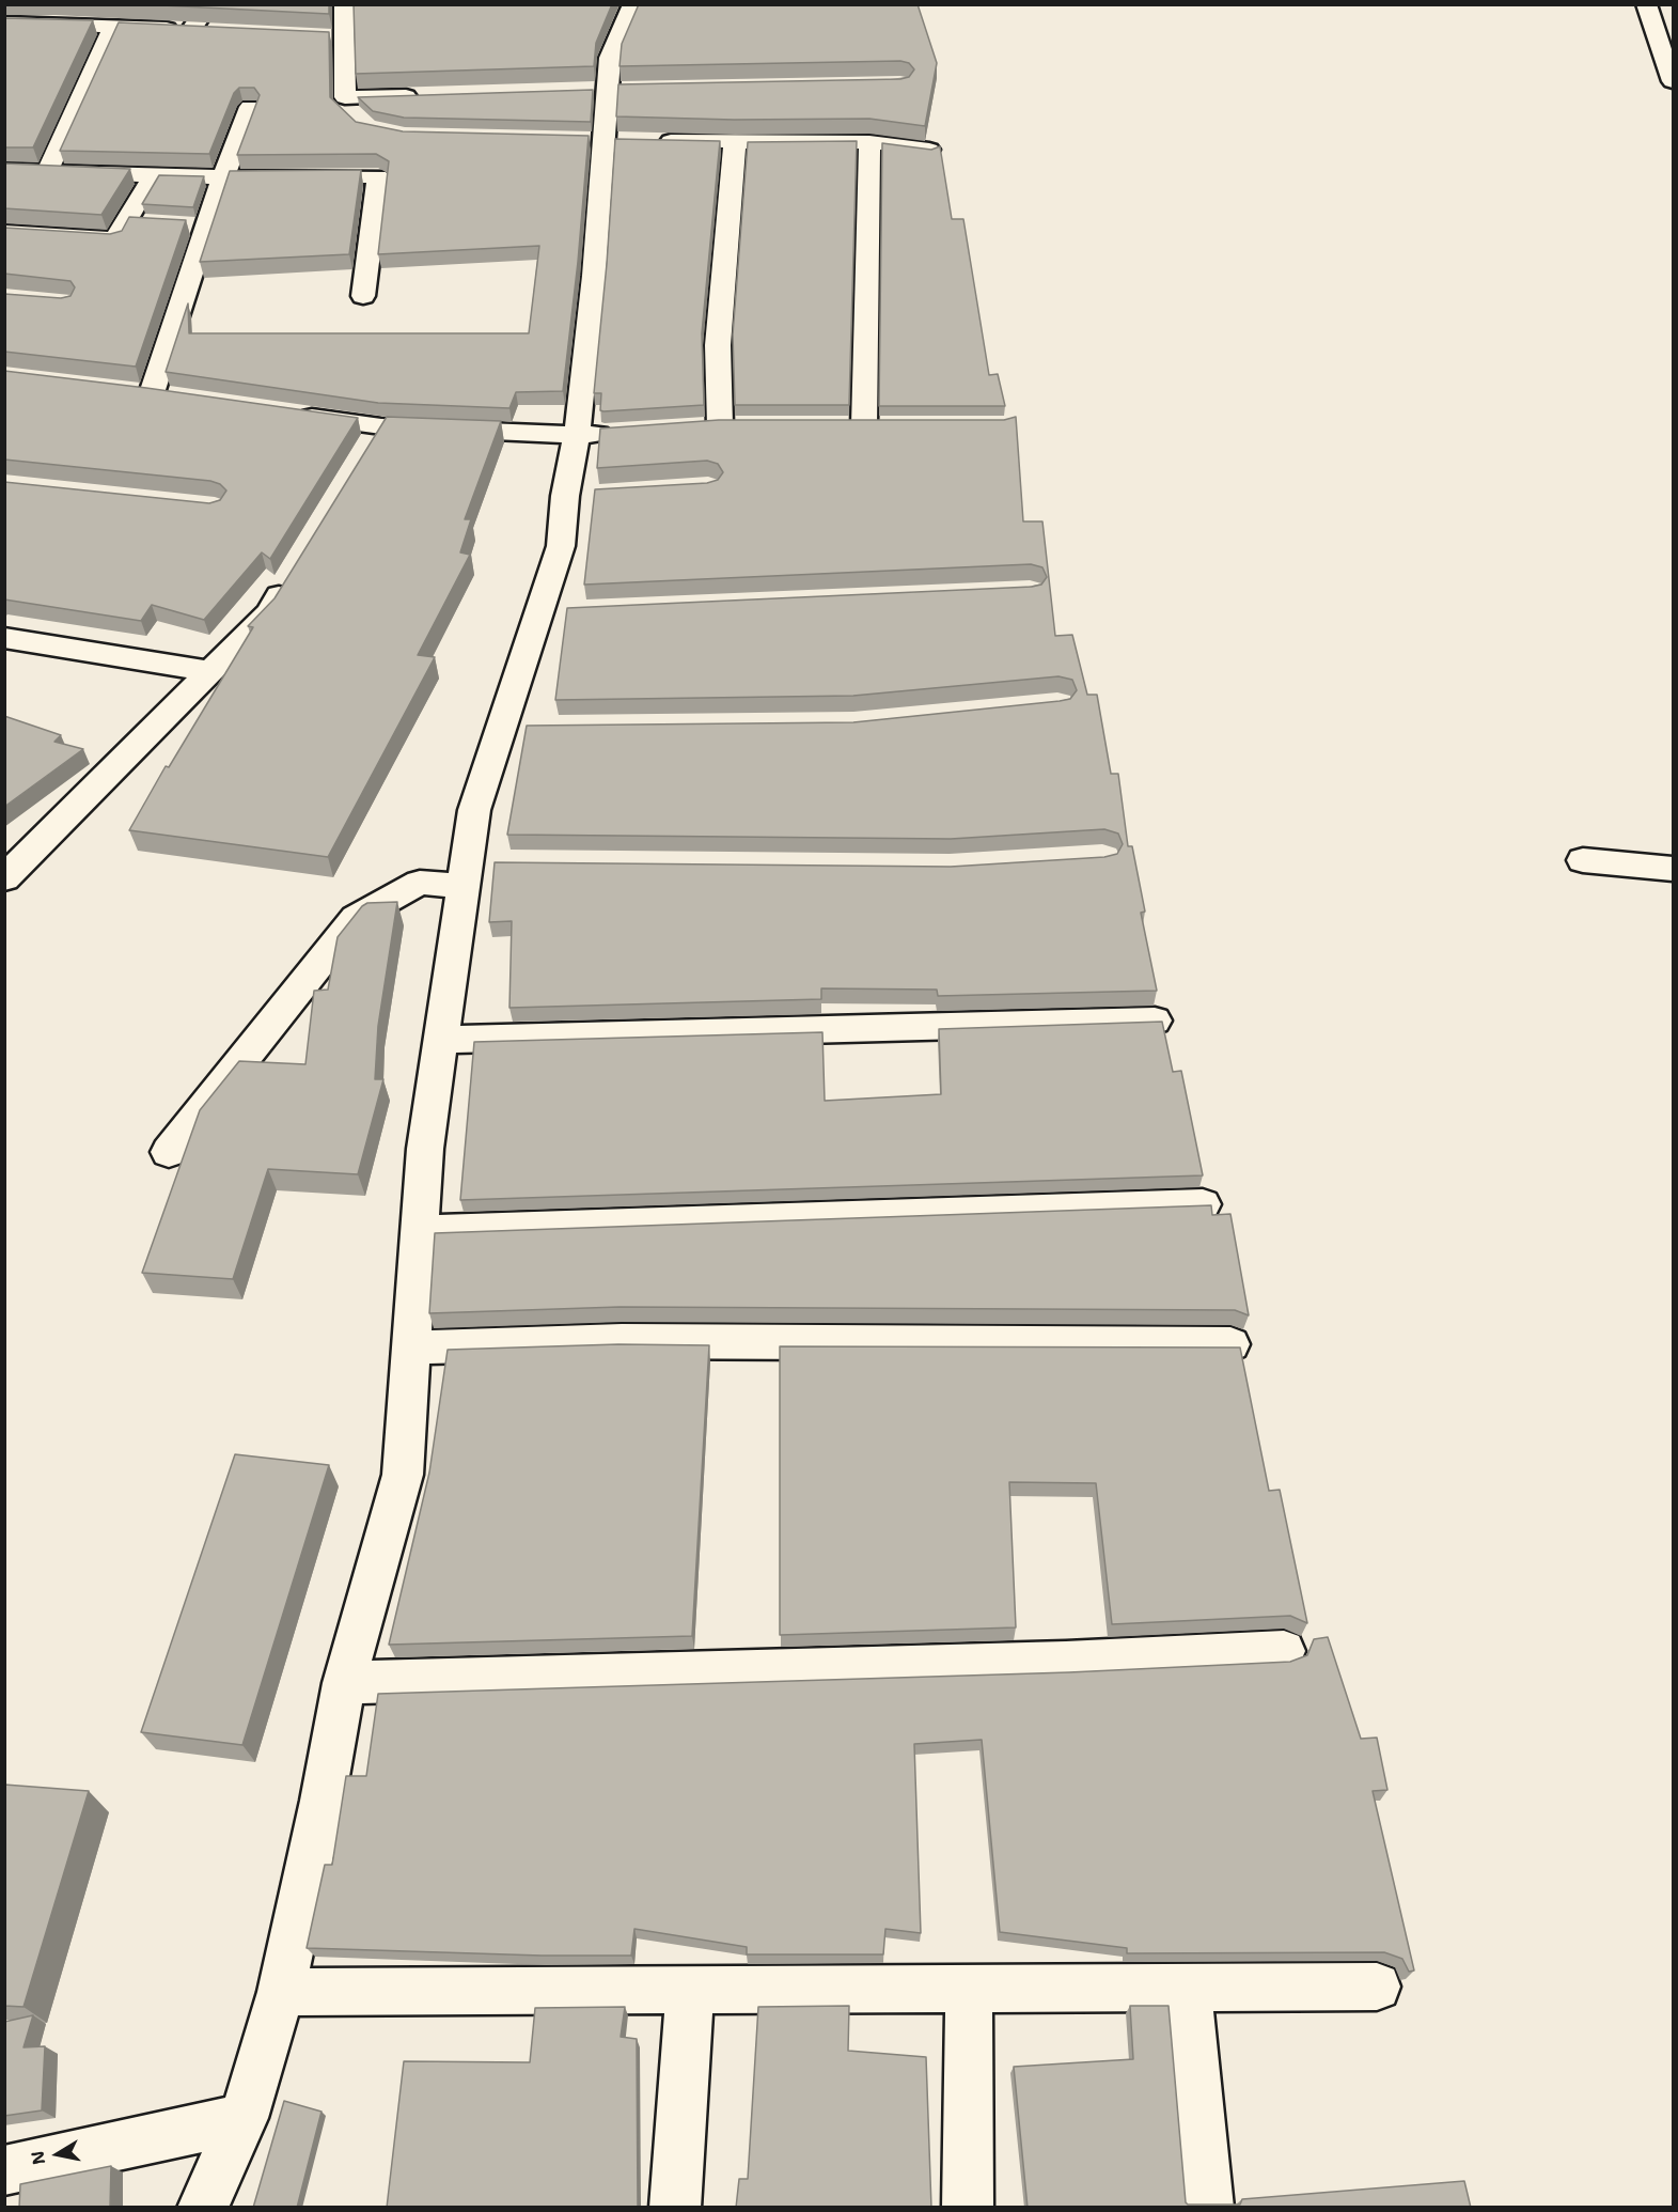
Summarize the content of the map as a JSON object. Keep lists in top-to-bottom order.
{
  "north": "left"
}
